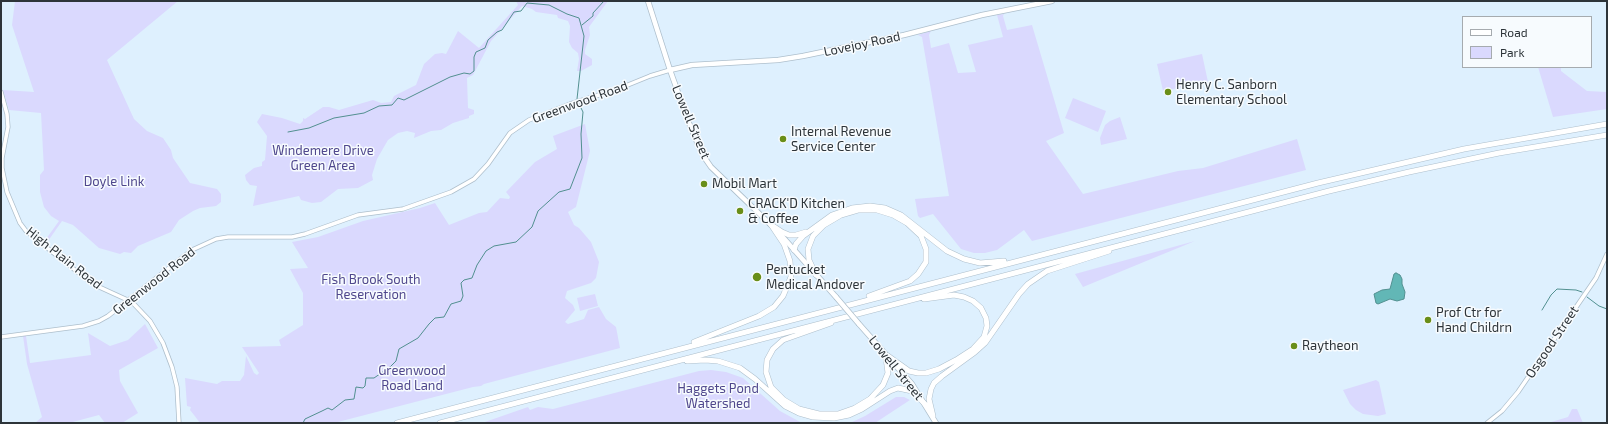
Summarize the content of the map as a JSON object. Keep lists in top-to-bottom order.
{
  "streets": {
    "main road": ["Lovejoy Road", "Lowell Street"],
    "street": ["Greenwood Road", "High Plain Road", "Osgood Street"]
  },
  "crossings": [
    ["Lovejoy Road", "Greenwood Road"],
    ["Lovejoy Road", "Lowell Street"],
    ["Greenwood Road", "Lowell Street"],
    ["Greenwood Road", "High Plain Road"]
  ],
  "parks": [
    "Windemere Drive Green Area",
    "Doyle Link",
    "Fish Brook South Reservation",
    "Greenwood Road Land",
    "Haggets Pond Watershed"
  ],
  "places": [
    "Henry C. Sanborn Elementary School",
    "Internal Revenue Service Center",
    "Mobil Mart",
    "CRACK'D Kitchen & Coffee",
    "Pentucket Medical Andover",
    "Prof Ctr for Hand Childrn",
    "Raytheon"
  ],
  "legend": ["Road", "Park"]
}
